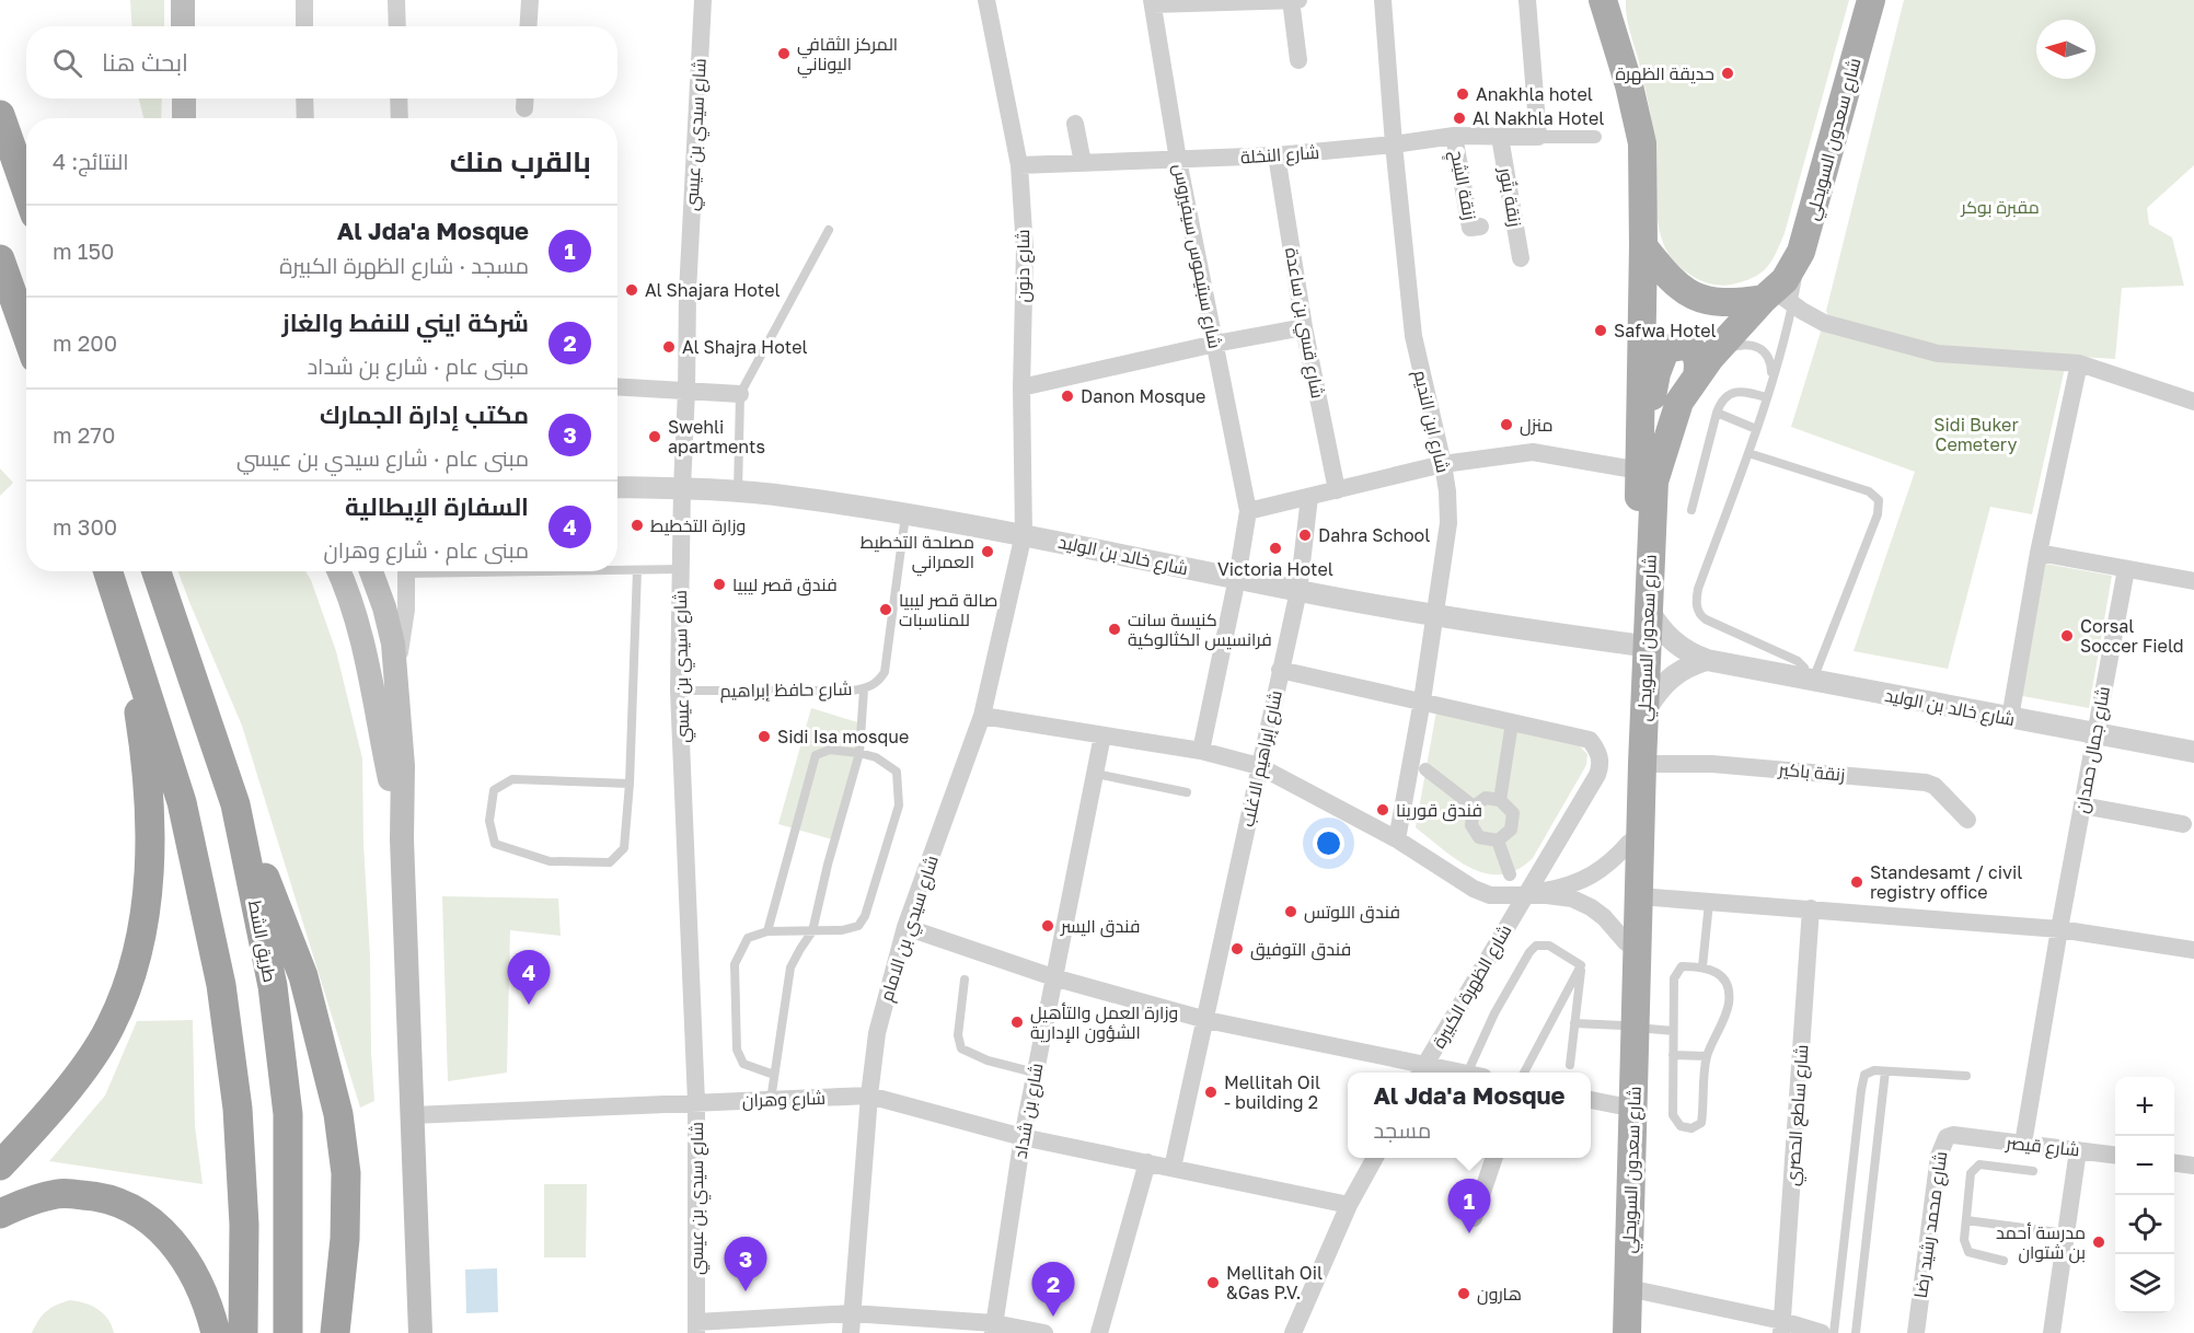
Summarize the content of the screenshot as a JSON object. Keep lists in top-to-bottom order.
{
  "streets": {
    "highway": ["طريق الشط"],
    "main road": ["شارع سعدون السويحلي"],
    "street": [
      "شارع سيدي بن عيسي",
      "شارع النخلة",
      "ْزنقة الشِحٍ",
      "زنقة بتٌور",
      "شارع سبتيموس سيفيروس",
      "شارع دنون",
      "شارع قسي بن ساعدة",
      "شارع ابن النديم",
      "شارع خالد بن الوليد",
      "شارع جمال حمدان",
      "شارع إبراهيم الاغلب",
      "زنقة باكير",
      "شارع سيدي بن الامام",
      "شارع الظهرة الكبيرة",
      "شارع وهران",
      "شارع بن شداد",
      "شارع ساطع الحصري",
      "شارع قيصر",
      "شارع محمد رشيد رضا"
    ],
    "lane": ["شارع حافظ إبراهيم"]
  },
  "crossings": [
    ["شارع سيدي بن عيسي", "شارع خالد بن الوليد"],
    ["شارع سيدي بن عيسي", "شارع حافظ إبراهيم"],
    ["شارع سيدي بن عيسي", "شارع وهران"],
    ["شارع سعدون السويحلي", "شارع خالد بن الوليد"],
    ["شارع سعدون السويحلي", "زنقة باكير"],
    ["شارع النخلة", "ْزنقة الشِحٍ"],
    ["شارع النخلة", "زنقة بتٌور"],
    ["شارع النخلة", "شارع سبتيموس سيفيروس"],
    ["شارع النخلة", "شارع دنون"],
    ["شارع النخلة", "شارع قسي بن ساعدة"],
    ["شارع النخلة", "شارع ابن النديم"],
    ["شارع دنون", "شارع خالد بن الوليد"],
    ["شارع دنون", "شارع سيدي بن الامام"],
    ["شارع ابن النديم", "شارع خالد بن الوليد"],
    ["شارع ابن النديم", "شارع الظهرة الكبيرة"],
    ["شارع خالد بن الوليد", "شارع حافظ إبراهيم"],
    ["شارع خالد بن الوليد", "شارع جمال حمدان"],
    ["شارع خالد بن الوليد", "شارع إبراهيم الاغلب"],
    ["شارع خالد بن الوليد", "شارع سيدي بن الامام"],
    ["شارع جمال حمدان", "شارع قيصر"],
    ["شارع إبراهيم الاغلب", "شارع الظهرة الكبيرة"],
    ["شارع إبراهيم الاغلب", "شارع وهران"],
    ["شارع سيدي بن الامام", "شارع وهران"],
    ["شارع وهران", "شارع بن شداد"],
    ["شارع قيصر", "شارع محمد رشيد رضا"]
  ],
  "parks": ["مقبرة بوكر", "Sidi Buker Cemetery"],
  "places": [
    "المركز الثقافي اليوناني",
    "حديقة الظهرة",
    "Anakhla hotel",
    "Al Nakhla Hotel",
    "Al Shajara Hotel",
    "Safwa Hotel",
    "Al Shajra Hotel",
    "Danon Mosque",
    "منزل",
    "Swehli apartments",
    "وزارة التخطيط",
    "Dahra School",
    "Victoria Hotel",
    "مصلحة التخطيط العمراني",
    "فندق قصر ليبيا",
    "صالة قصر ليبيا للمناسبات",
    "كنيسة سانت فرانسيس الكثالوكية",
    "Corsal Soccer Field",
    "Sidi Isa mosque",
    "فندق قورينا",
    "Standesamt / civil registry office",
    "فندق اللوتس",
    "فندق اليسر",
    "فندق التوفيق",
    "وزارة العمل والتأهيل الشؤون الإدارية",
    "Mellitah Oil - building 2",
    "مدرسة أحمد بن شتوان",
    "Mellitah Oil &Gas P.V.",
    "هارون"
  ],
  "north": "left",
  "page": {
    "search": "ابحث هنا",
    "heading": ["بالقرب منك", "النتائج: 4"],
    "list": [
      {
        "mark": "1",
        "name": "Al Jda'a Mosque",
        "note": "مسجد · شارع الظهرة الكبيرة",
        "value": "150 m"
      },
      {
        "mark": "2",
        "name": "شركة ايني للنفط والغاز",
        "note": "مبنى عام · شارع بن شداد",
        "value": "200 m"
      },
      {
        "mark": "3",
        "name": "مكتب إدارة الجمارك",
        "note": "مبنى عام · شارع سيدي بن عيسي",
        "value": "270 m"
      },
      {
        "mark": "4",
        "name": "السفارة الإيطالية",
        "note": "مبنى عام · شارع وهران",
        "value": "300 m"
      }
    ],
    "pins": [
      "4",
      "1",
      "3",
      "2"
    ],
    "popup": ["Al Jda'a Mosque", "مسجد"],
    "map_buttons": ["+", "−"]
  }
}
